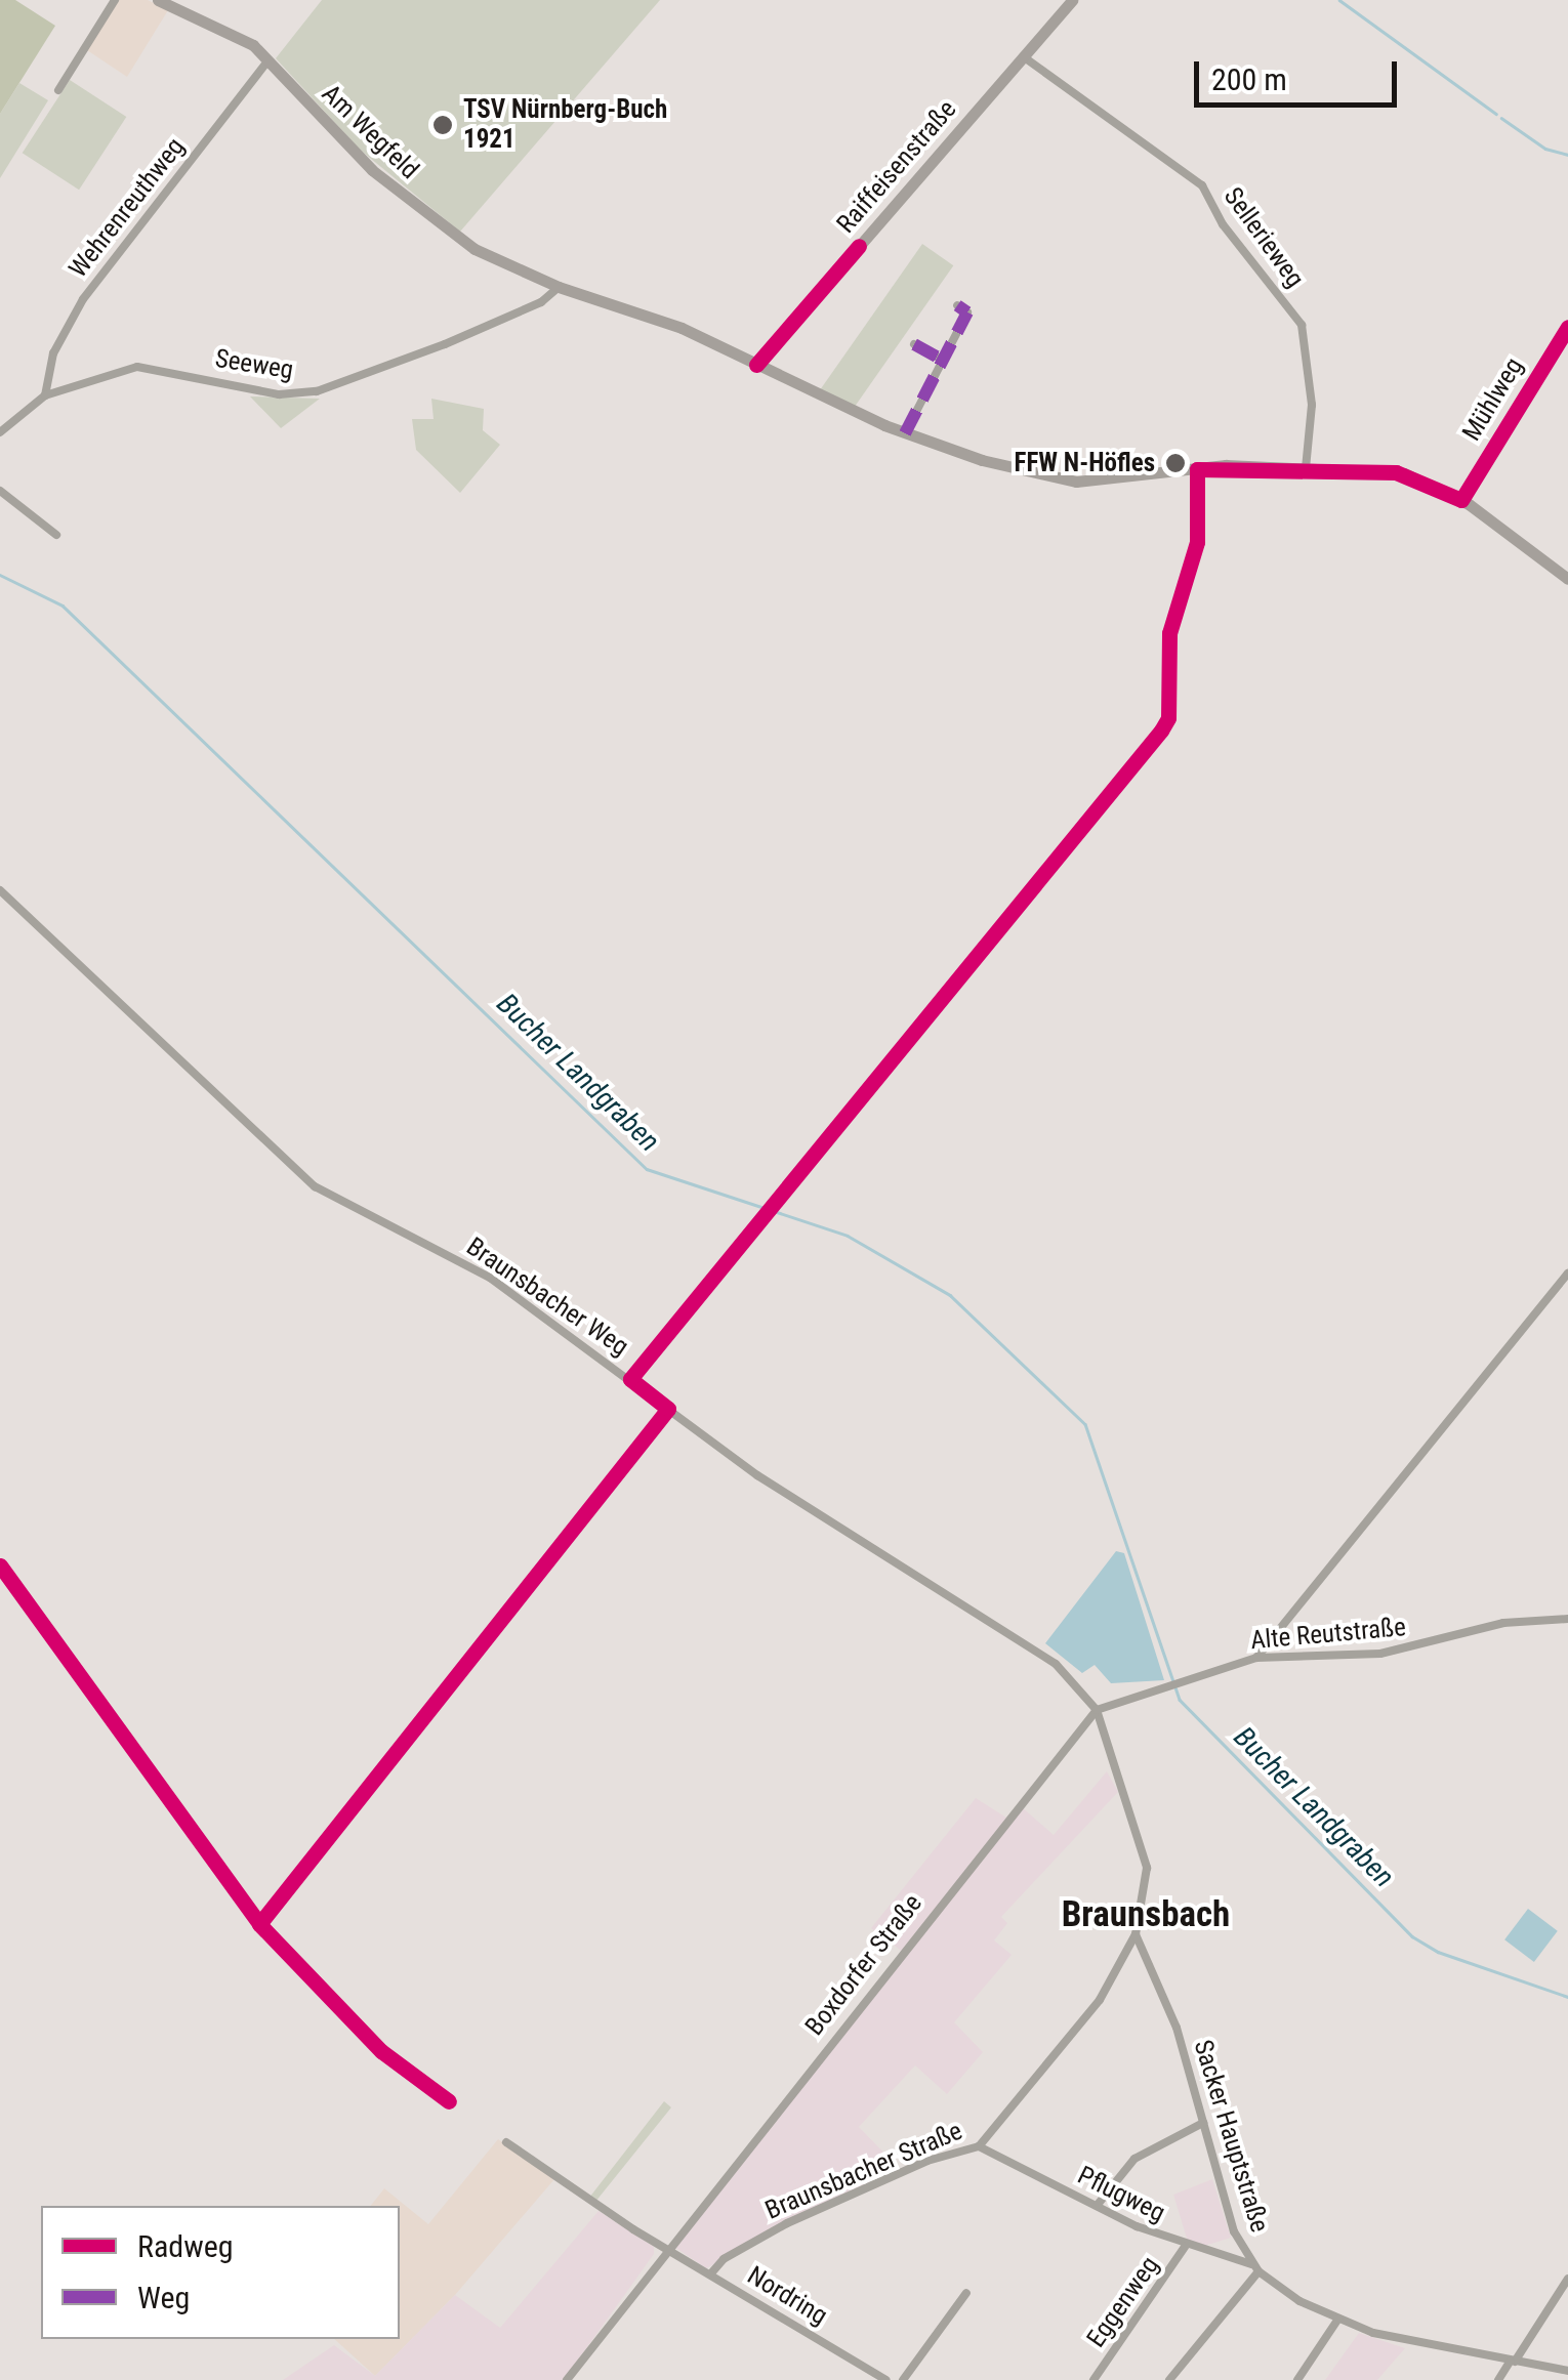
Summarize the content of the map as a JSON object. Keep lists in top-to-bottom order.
{
  "streets": {
    "street": [
      "Am Wegfeld",
      "Raiffeisenstraße",
      "Wehrenreuthweg",
      "Sellerieweg",
      "Seeweg",
      "Mühlweg",
      "Braunsbacher Weg",
      "Alte Reutstraße",
      "Boxdorfer Straße",
      "Sacker Hauptstraße",
      "Braunsbacher Straße",
      "Pflugweg",
      "Nordring",
      "Eggenweg"
    ]
  },
  "crossings": [
    ["Am Wegfeld", "Raiffeisenstraße"],
    ["Am Wegfeld", "Wehrenreuthweg"],
    ["Am Wegfeld", "Sellerieweg"],
    ["Am Wegfeld", "Seeweg"],
    ["Am Wegfeld", "Mühlweg"],
    ["Raiffeisenstraße", "Sellerieweg"],
    ["Wehrenreuthweg", "Seeweg"],
    ["Braunsbacher Weg", "Alte Reutstraße"],
    ["Braunsbacher Weg", "Boxdorfer Straße"],
    ["Braunsbacher Weg", "Braunsbacher Straße"],
    ["Alte Reutstraße", "Boxdorfer Straße"],
    ["Alte Reutstraße", "Braunsbacher Straße"],
    ["Boxdorfer Straße", "Braunsbacher Straße"],
    ["Boxdorfer Straße", "Nordring"],
    ["Sacker Hauptstraße", "Braunsbacher Straße"],
    ["Sacker Hauptstraße", "Pflugweg"],
    ["Braunsbacher Straße", "Pflugweg"],
    ["Braunsbacher Straße", "Nordring"],
    ["Pflugweg", "Eggenweg"]
  ],
  "districts": ["Braunsbach"],
  "water": ["Bucher Landgraben"],
  "places": ["TSV Nürnberg-Buch 1921", "FFW N-Höfles"],
  "legend": ["Radweg", "Weg"],
  "scale_bar": "200 m"
}
